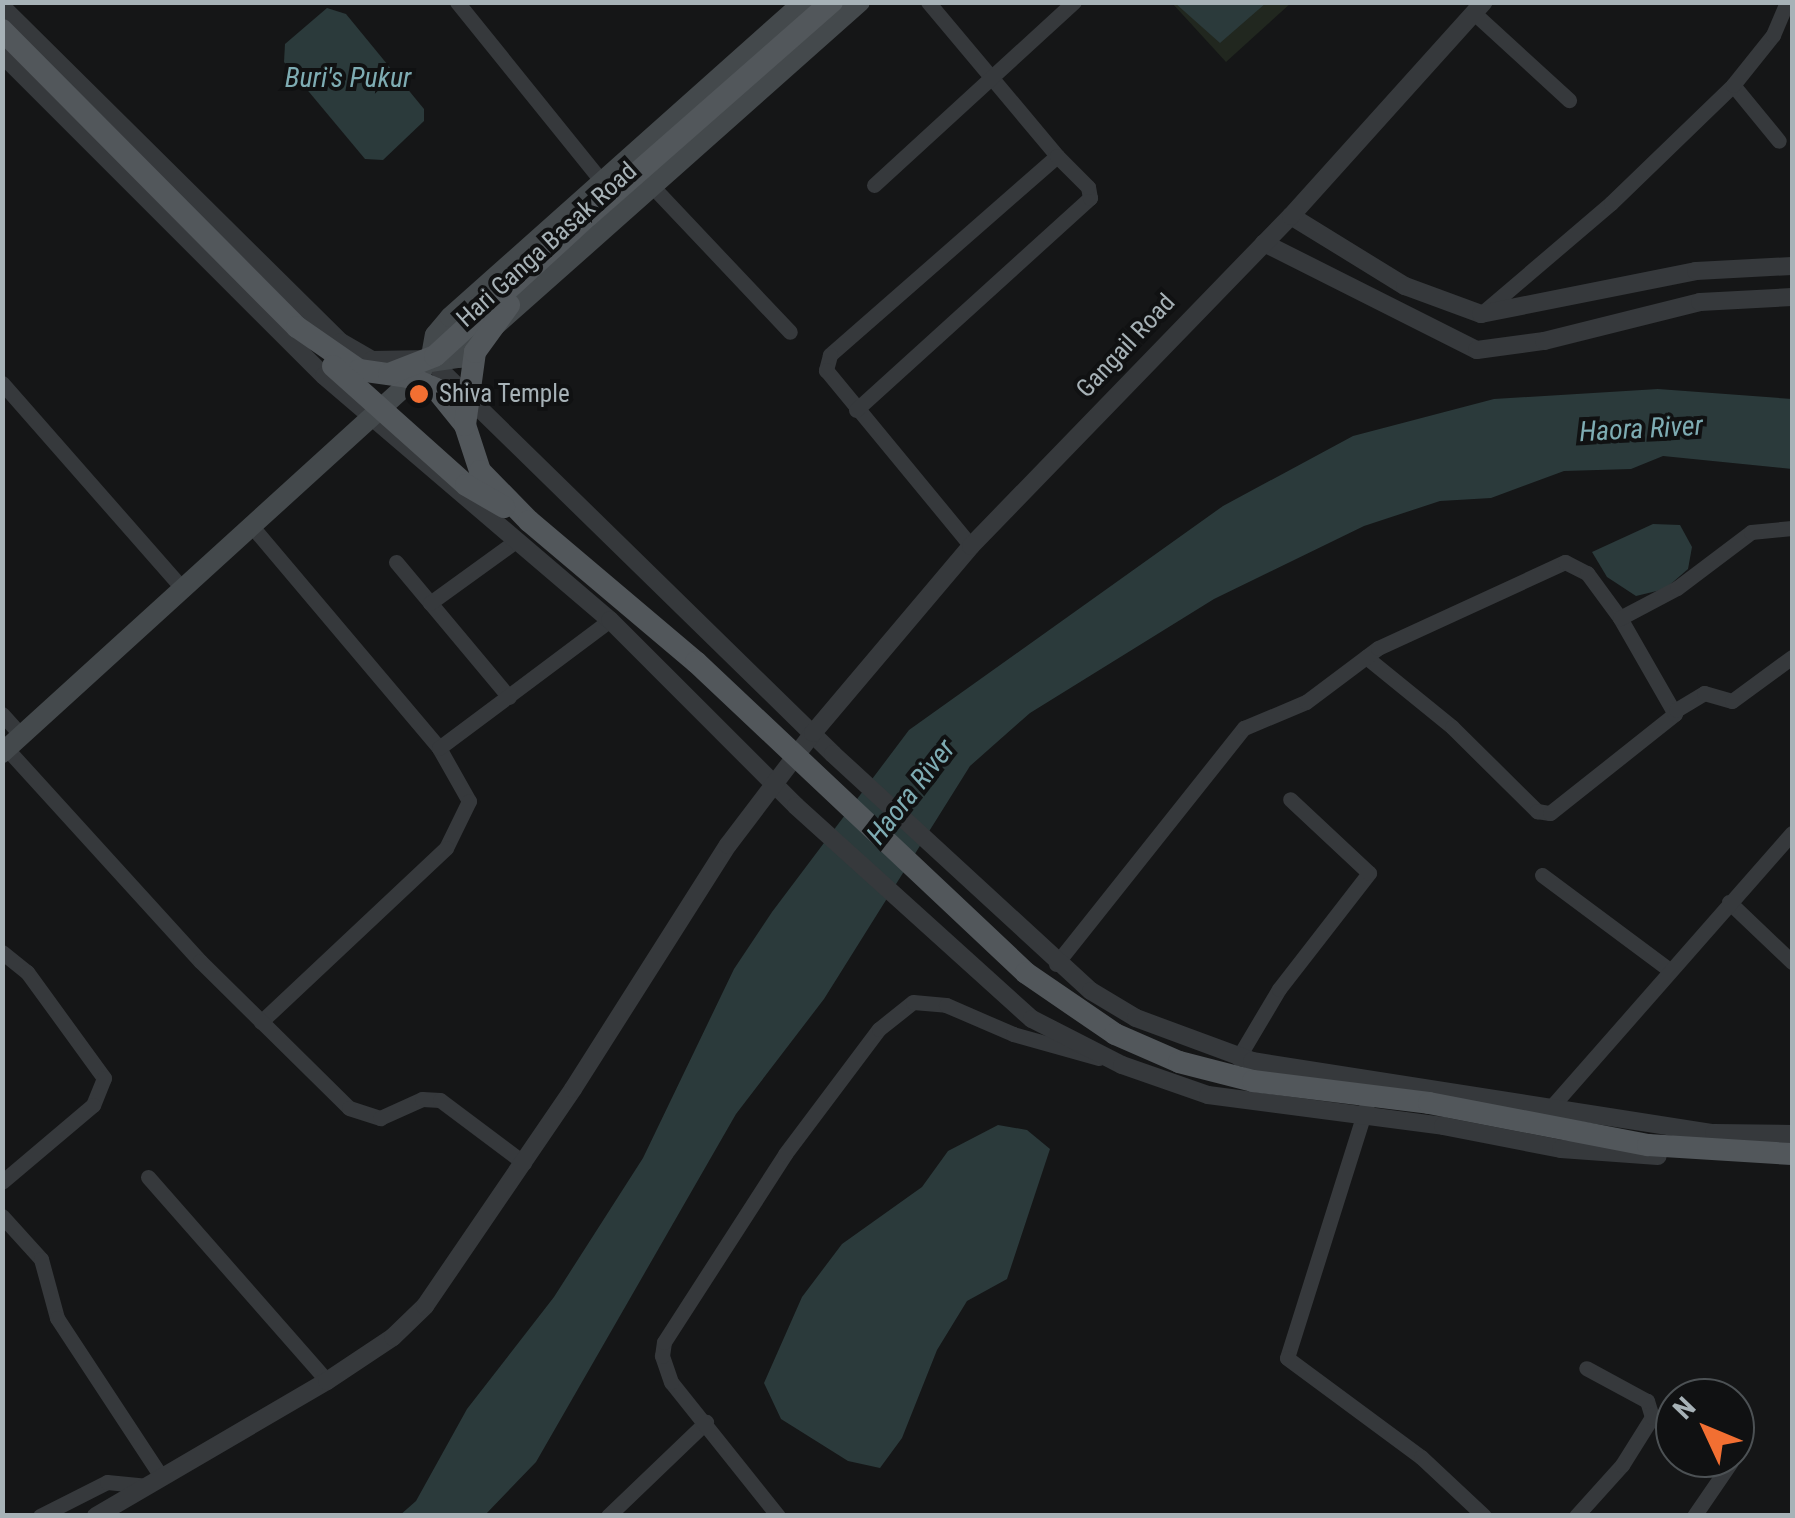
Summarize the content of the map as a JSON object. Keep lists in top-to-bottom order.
{
  "streets": {
    "main road": ["Hari Ganga Basak Road"],
    "street": ["Gangail Road"]
  },
  "water": ["Buri's Pukur", "Haora River"],
  "places": ["Shiva Temple"],
  "north": "top left"
}
